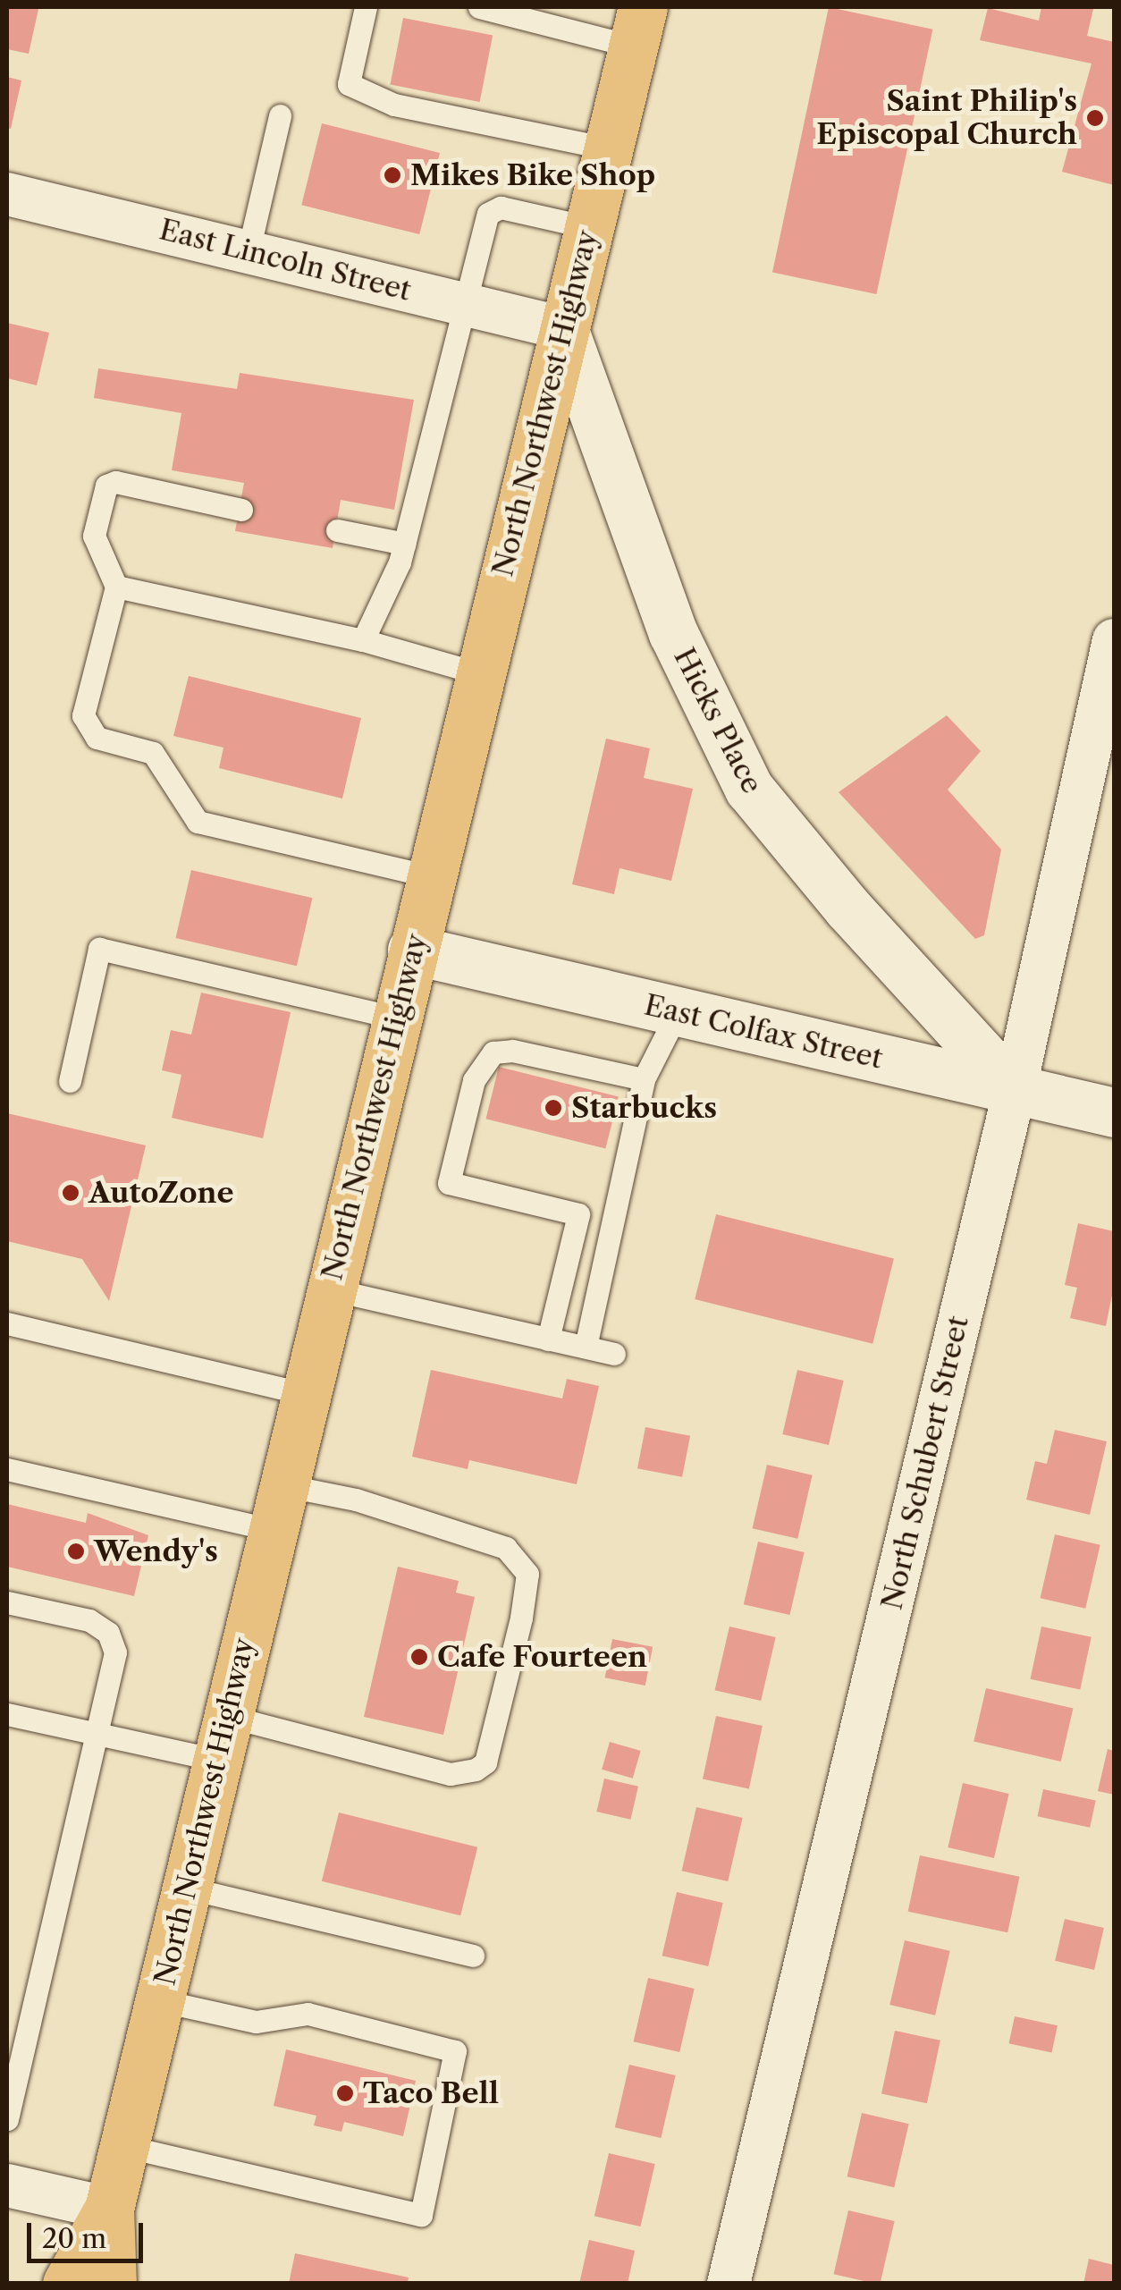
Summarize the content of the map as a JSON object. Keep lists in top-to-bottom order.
{
  "streets": {
    "main road": ["North Northwest Highway"],
    "street": [
      "East Lincoln Street",
      "Hicks Place",
      "East Colfax Street",
      "North Schubert Street"
    ]
  },
  "crossings": [
    ["East Lincoln Street", "North Northwest Highway"],
    ["East Lincoln Street", "Hicks Place"],
    ["North Northwest Highway", "Hicks Place"],
    ["North Northwest Highway", "East Colfax Street"],
    ["Hicks Place", "East Colfax Street"],
    ["Hicks Place", "North Schubert Street"],
    ["East Colfax Street", "North Schubert Street"]
  ],
  "places": [
    "Saint Philip's Episcopal Church",
    "Mikes Bike Shop",
    "Starbucks",
    "AutoZone",
    "Wendy's",
    "Cafe Fourteen",
    "Taco Bell"
  ],
  "scale_bar": "20 m"
}
